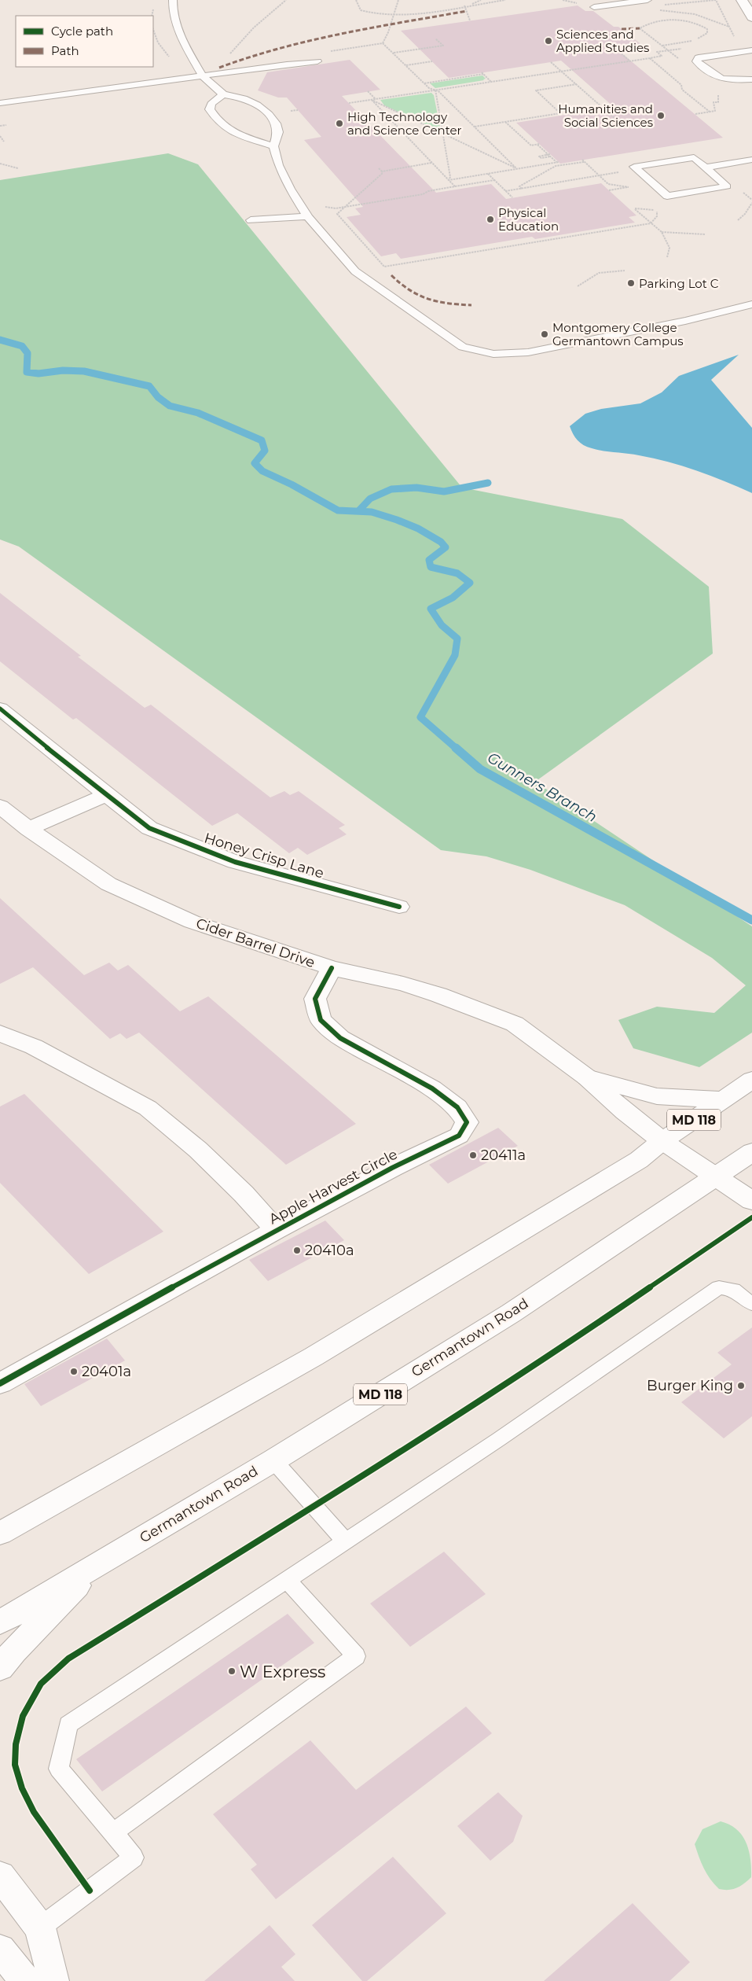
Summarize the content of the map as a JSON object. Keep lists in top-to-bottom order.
{
  "streets": {
    "street": [
      "Honey Crisp Lane",
      "Cider Barrel Drive",
      "MD 118",
      "Apple Harvest Circle",
      "Germantown Road"
    ]
  },
  "crossings": [
    ["Cider Barrel Drive", "MD 118"],
    ["Cider Barrel Drive", "Apple Harvest Circle"]
  ],
  "water": ["Gunners Branch"],
  "places": [
    "Sciences and Applied Studies",
    "Humanities and Social Sciences",
    "High Technology and Science Center",
    "Physical Education",
    "Parking Lot C",
    "Montgomery College Germantown Campus",
    "20411a",
    "20410a",
    "20401a",
    "Burger King",
    "W Express"
  ],
  "legend": ["Cycle path", "Path"]
}
